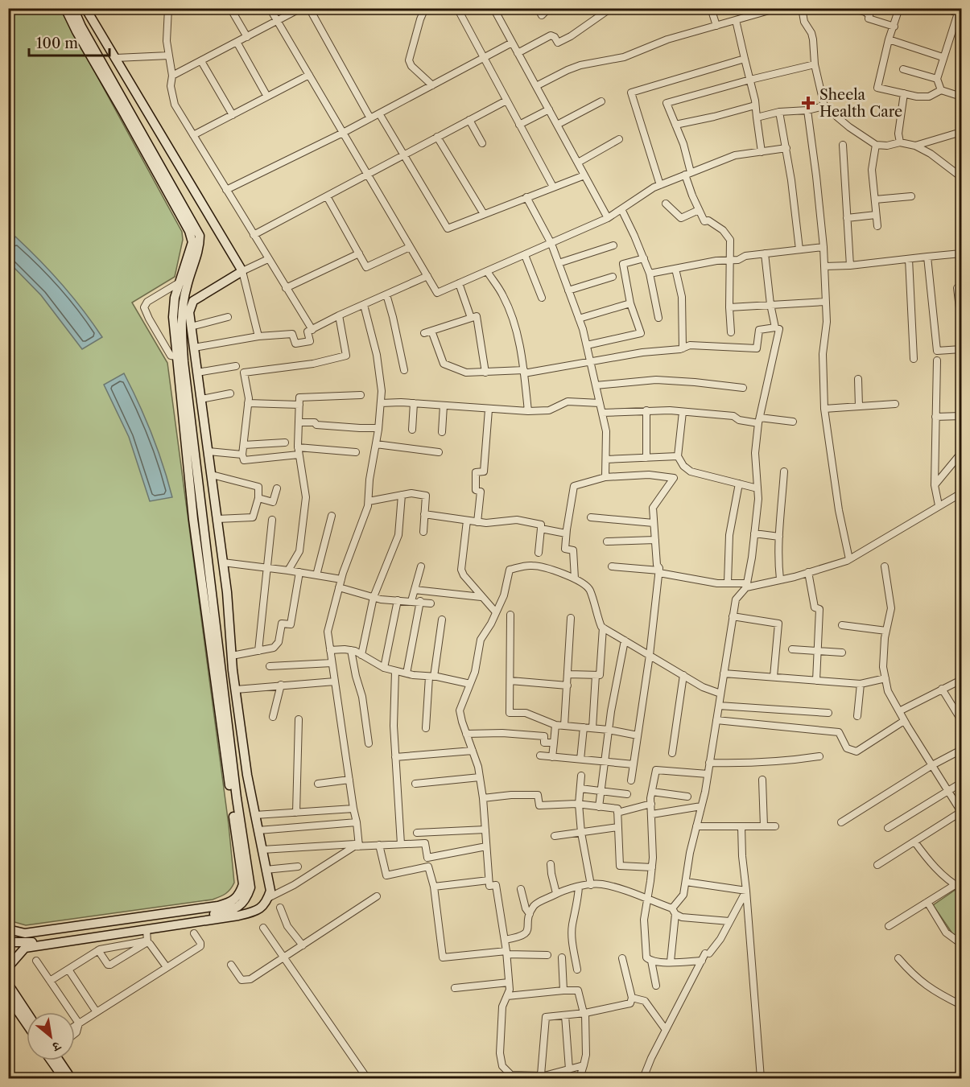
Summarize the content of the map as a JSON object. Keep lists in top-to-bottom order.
{
  "places": {
    "health": ["Sheela Health Care"]
  },
  "scale_bar": "100 m",
  "north": "bottom right"
}
